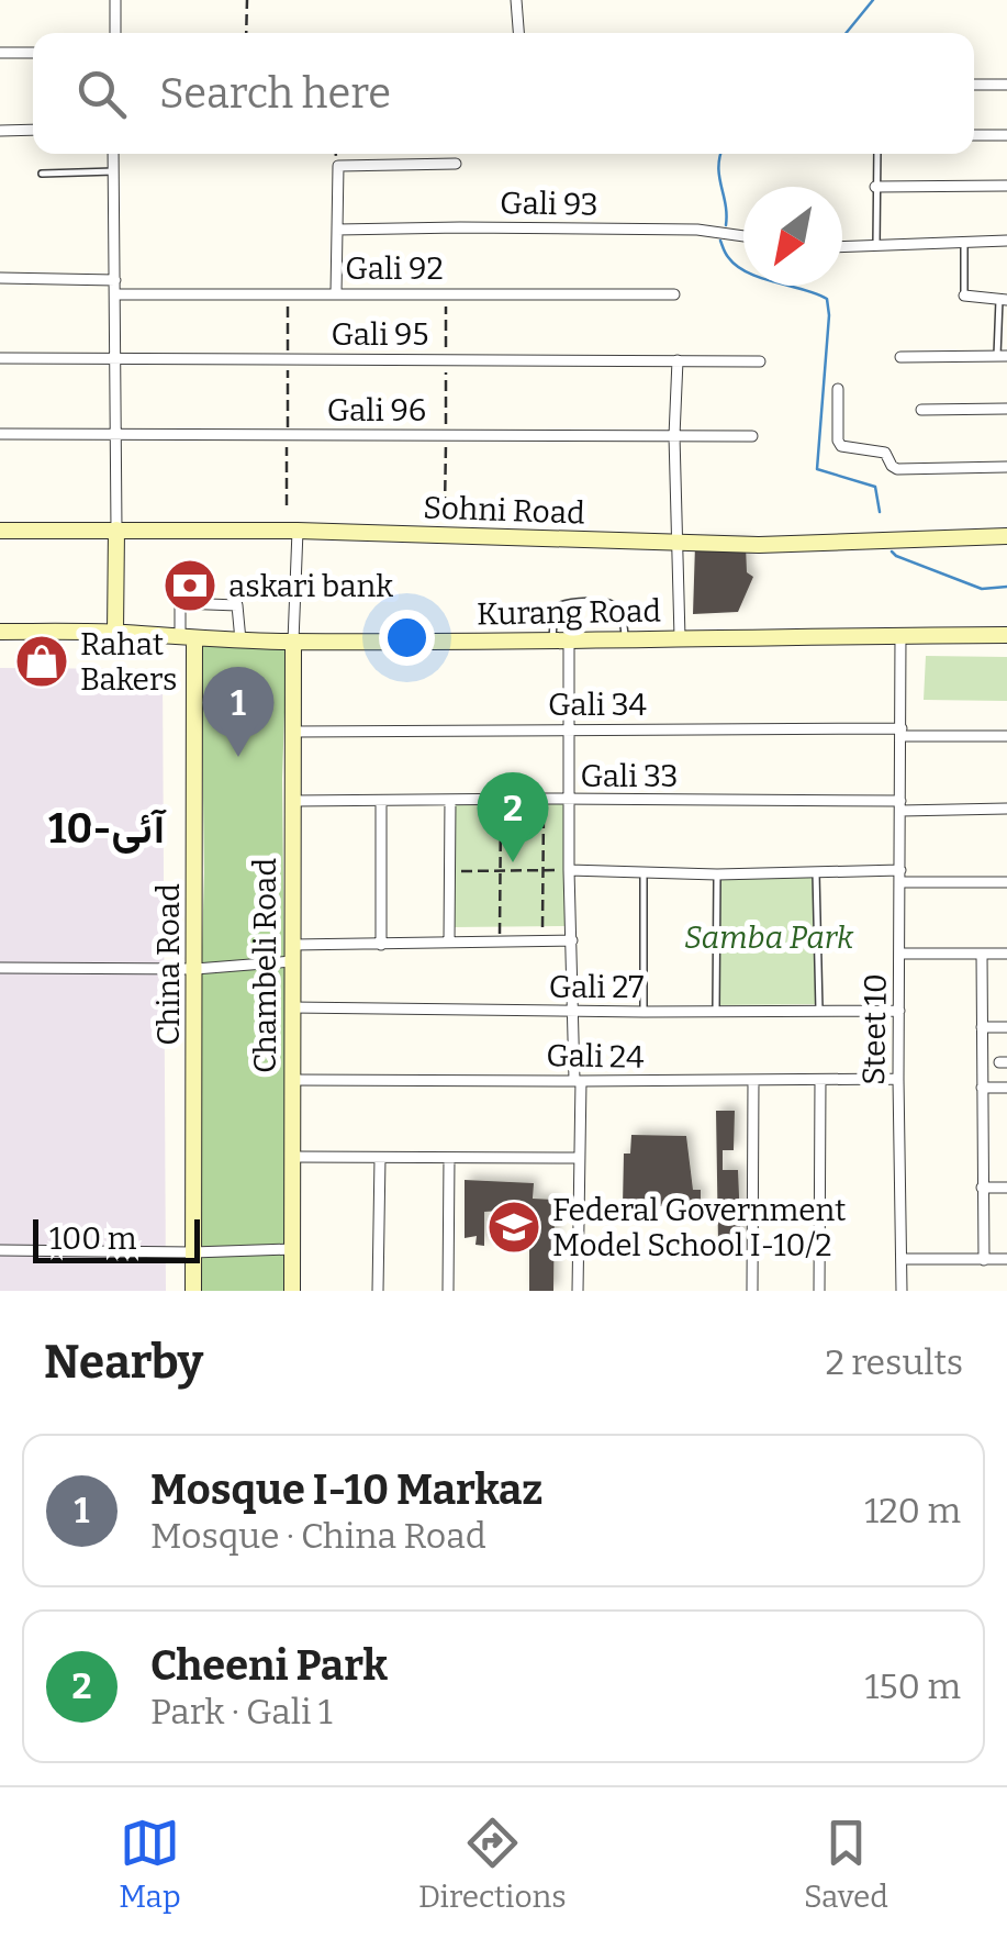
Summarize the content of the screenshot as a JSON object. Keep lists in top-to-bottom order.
{
  "streets": {
    "street": [
      "Gali 93",
      "Gali 92",
      "Gali 95",
      "Gali 96",
      "Sohni Road",
      "Kurang Road",
      "Gali 34",
      "Gali 33",
      "China Road",
      "Chambeli Road",
      "Gali 27",
      "Steet 10",
      "Gali 24"
    ]
  },
  "crossings": [
    ["Kurang Road", "China Road"],
    ["Kurang Road", "Chambeli Road"],
    ["Kurang Road", "Steet 10"],
    ["Gali 34", "Chambeli Road"],
    ["Gali 34", "Steet 10"],
    ["Gali 33", "Chambeli Road"],
    ["Gali 33", "Steet 10"],
    ["Chambeli Road", "Gali 27"],
    ["Chambeli Road", "Gali 24"],
    ["Gali 27", "Steet 10"],
    ["Steet 10", "Gali 24"]
  ],
  "districts": ["آئی-10"],
  "parks": ["Samba Park"],
  "places": {
    "bank": ["askari bank"],
    "shop": ["Rahat Bakers"],
    "school or university": ["Federal Government Model School I-10/2"]
  },
  "scale_bar": "100 m",
  "north": "bottom left",
  "page": {
    "search": "Search here",
    "pins": ["1", "2"],
    "scale": "100 m",
    "heading": ["Nearby", "2 results"],
    "list": [
      {
        "mark": "1",
        "name": "Mosque I-10 Markaz",
        "note": "Mosque · China Road",
        "value": "120 m"
      },
      {
        "mark": "2",
        "name": "Cheeni Park",
        "note": "Park · Gali 1",
        "value": "150 m"
      }
    ],
    "nav": ["Map", "Directions", "Saved"]
  }
}
